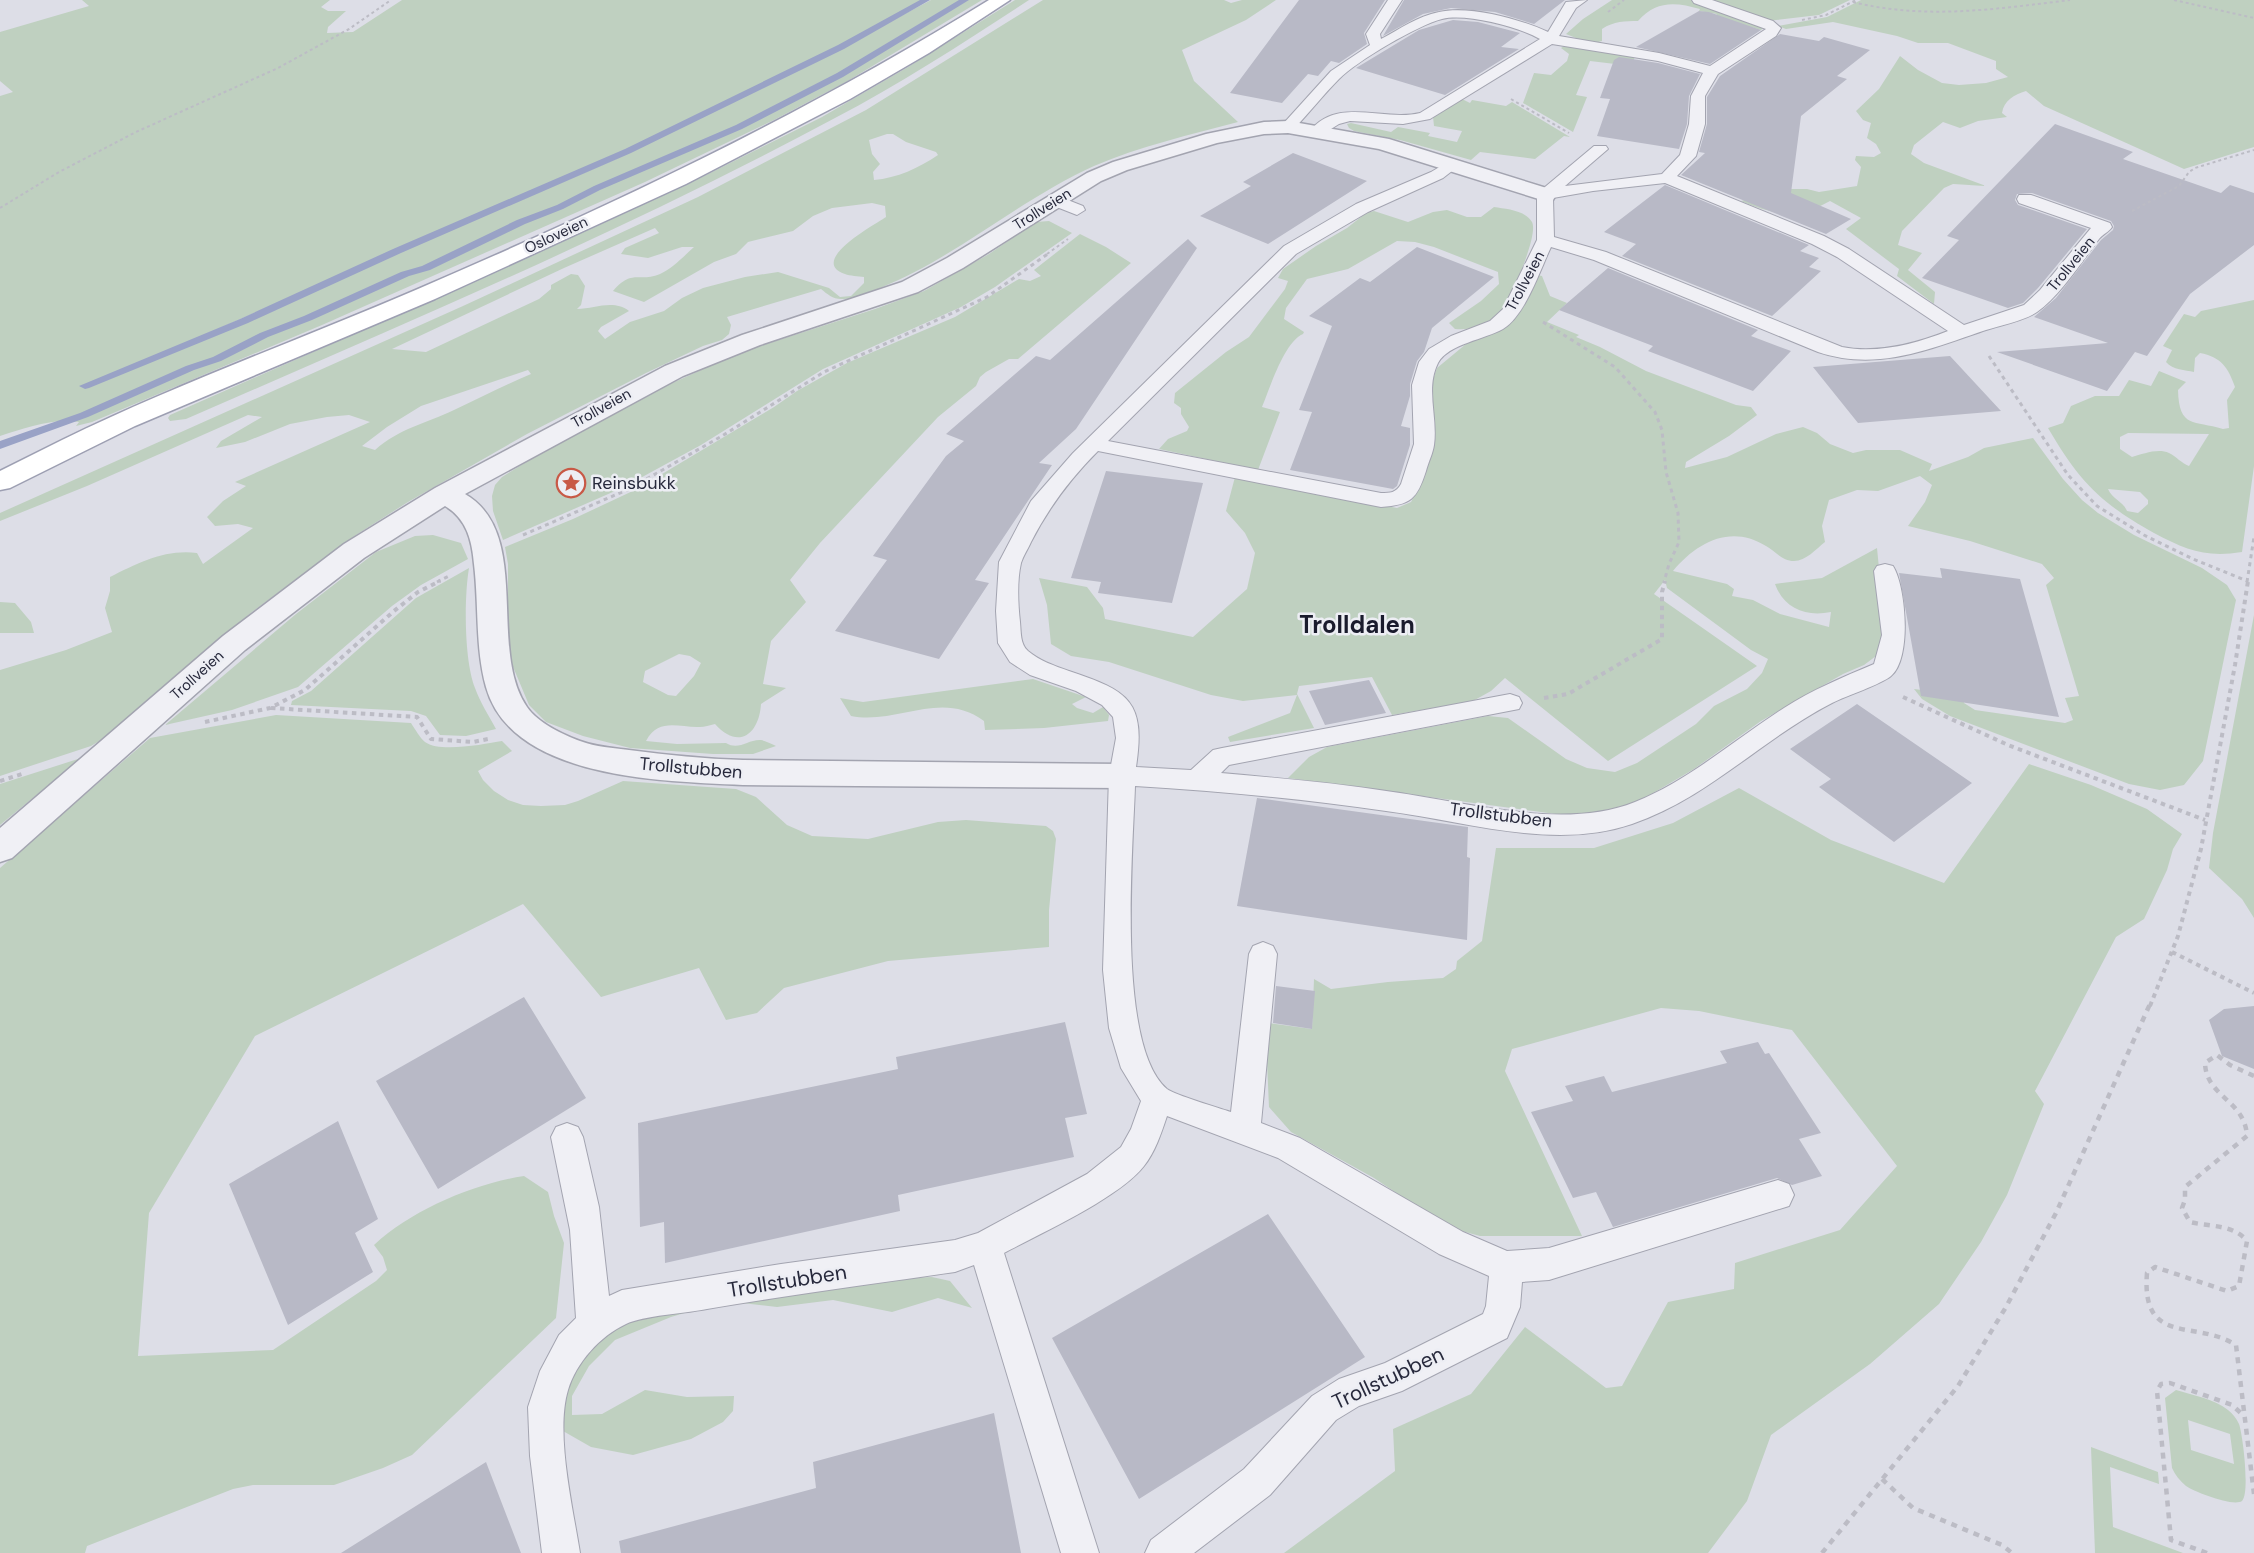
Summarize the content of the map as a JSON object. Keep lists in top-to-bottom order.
{
  "streets": {
    "main road": ["Osloveien"],
    "street": ["Trollveien", "Trollstubben"]
  },
  "crossings": [
    ["Trollveien", "Trollstubben"]
  ],
  "districts": ["Trolldalen"],
  "places": {
    "place": ["Reinsbukk"]
  }
}
